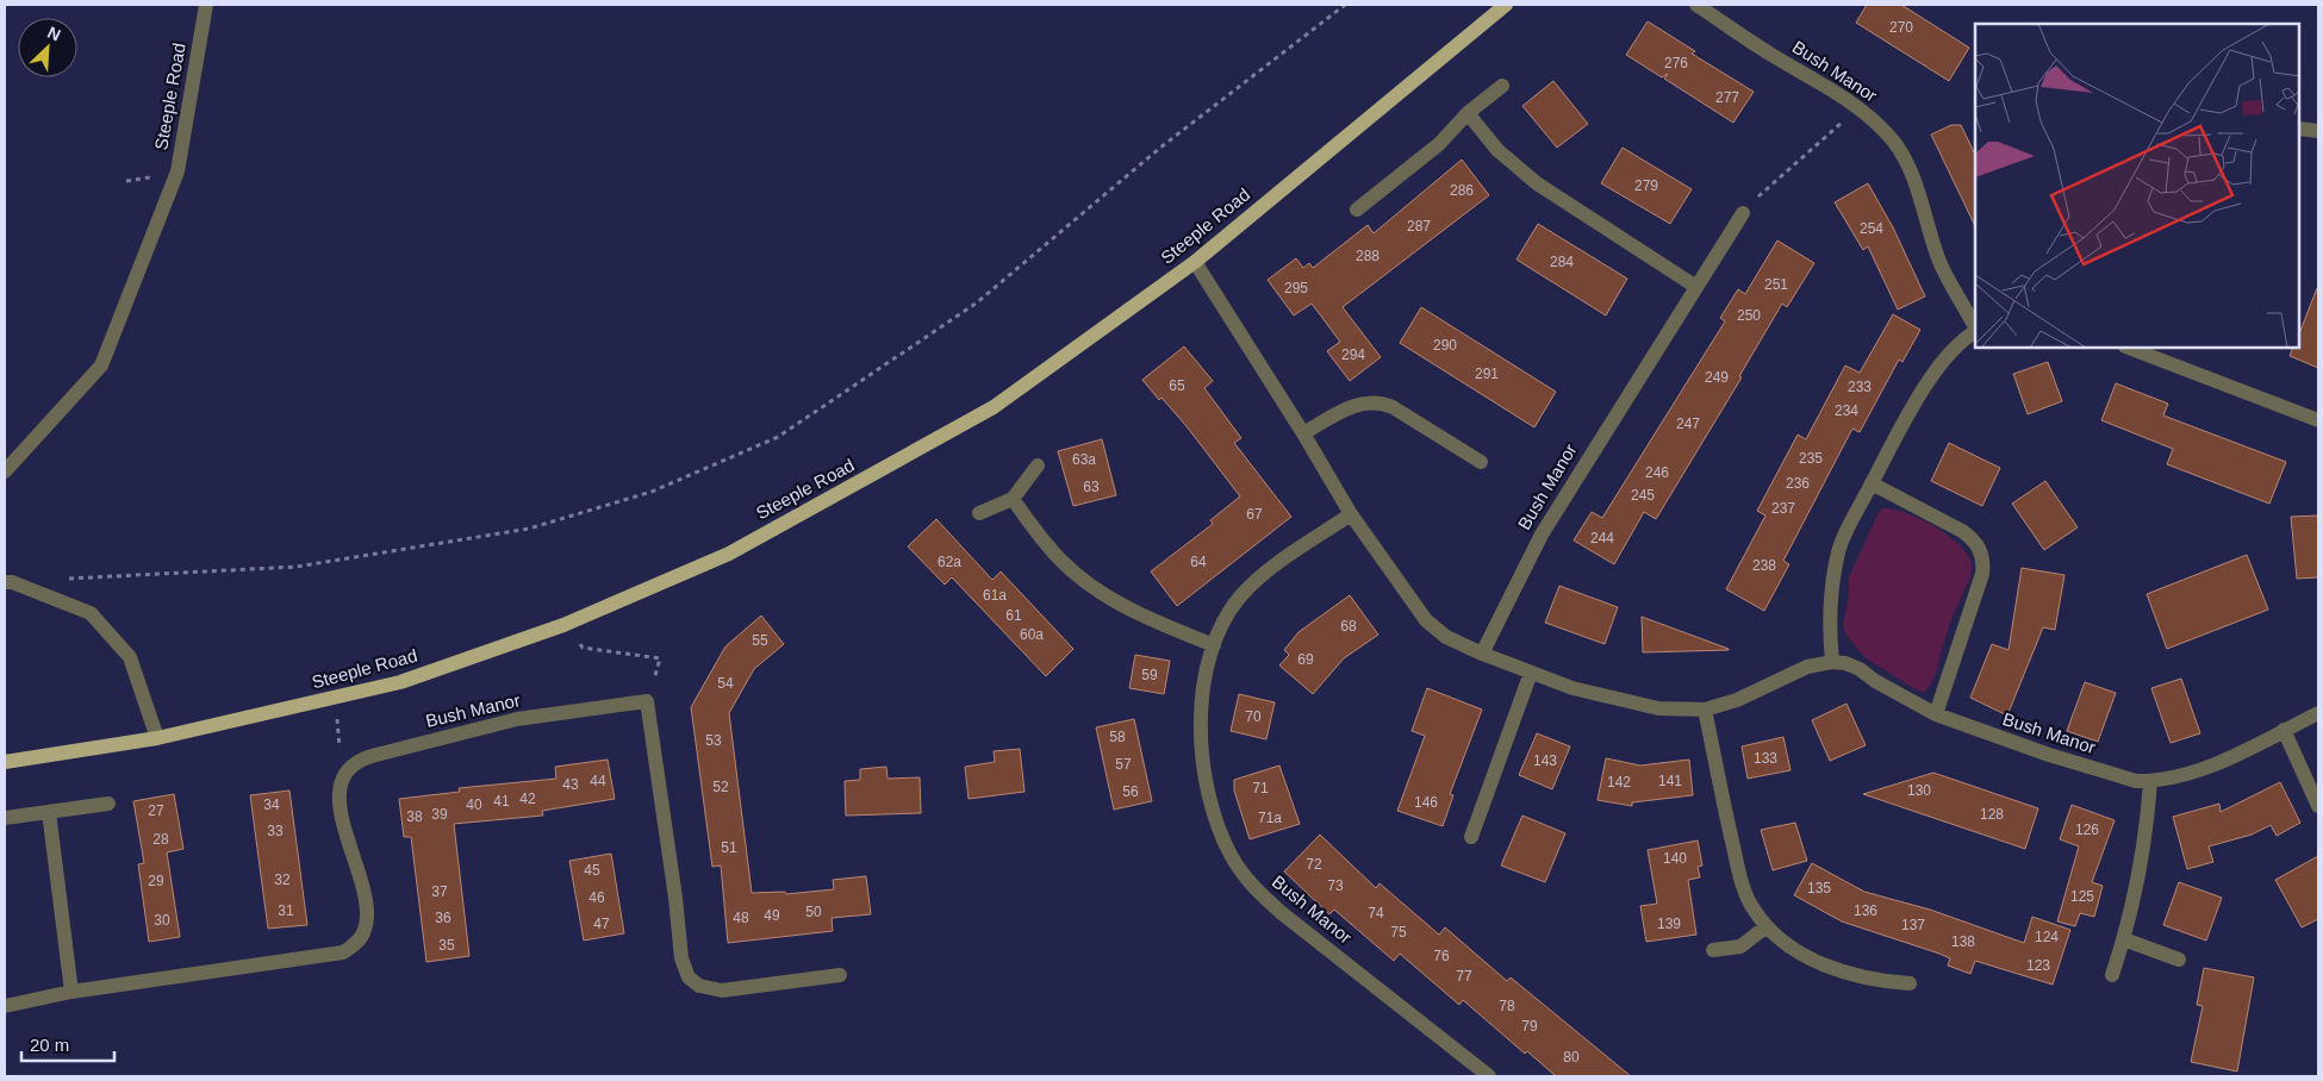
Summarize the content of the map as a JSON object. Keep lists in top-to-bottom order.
{
  "streets": {
    "main road": ["Steeple Road"],
    "street": ["Bush Manor"]
  },
  "crossings": [
    ["Bush Manor", "Steeple Road"]
  ],
  "house_numbers": [
    "270",
    "276",
    "277",
    "279",
    "286",
    "287",
    "254",
    "288",
    "284",
    "251",
    "295",
    "250",
    "290",
    "294",
    "291",
    "249",
    "65",
    "233",
    "234",
    "247",
    "235",
    "63a",
    "246",
    "236",
    "63",
    "245",
    "237",
    "67",
    "244",
    "62a",
    "64",
    "238",
    "61a",
    "61",
    "68",
    "60a",
    "55",
    "69",
    "59",
    "54",
    "70",
    "58",
    "53",
    "133",
    "143",
    "57",
    "44",
    "141",
    "142",
    "43",
    "52",
    "71",
    "130",
    "56",
    "42",
    "41",
    "146",
    "34",
    "40",
    "27",
    "39",
    "128",
    "38",
    "71a",
    "126",
    "33",
    "28",
    "51",
    "140",
    "72",
    "45",
    "32",
    "29",
    "73",
    "135",
    "37",
    "125",
    "46",
    "31",
    "136",
    "50",
    "74",
    "49",
    "36",
    "48",
    "30",
    "47",
    "139",
    "137",
    "75",
    "124",
    "138",
    "35",
    "76",
    "123",
    "77",
    "78",
    "79",
    "80"
  ],
  "scale_bar": "20 m",
  "north": "top right"
}
